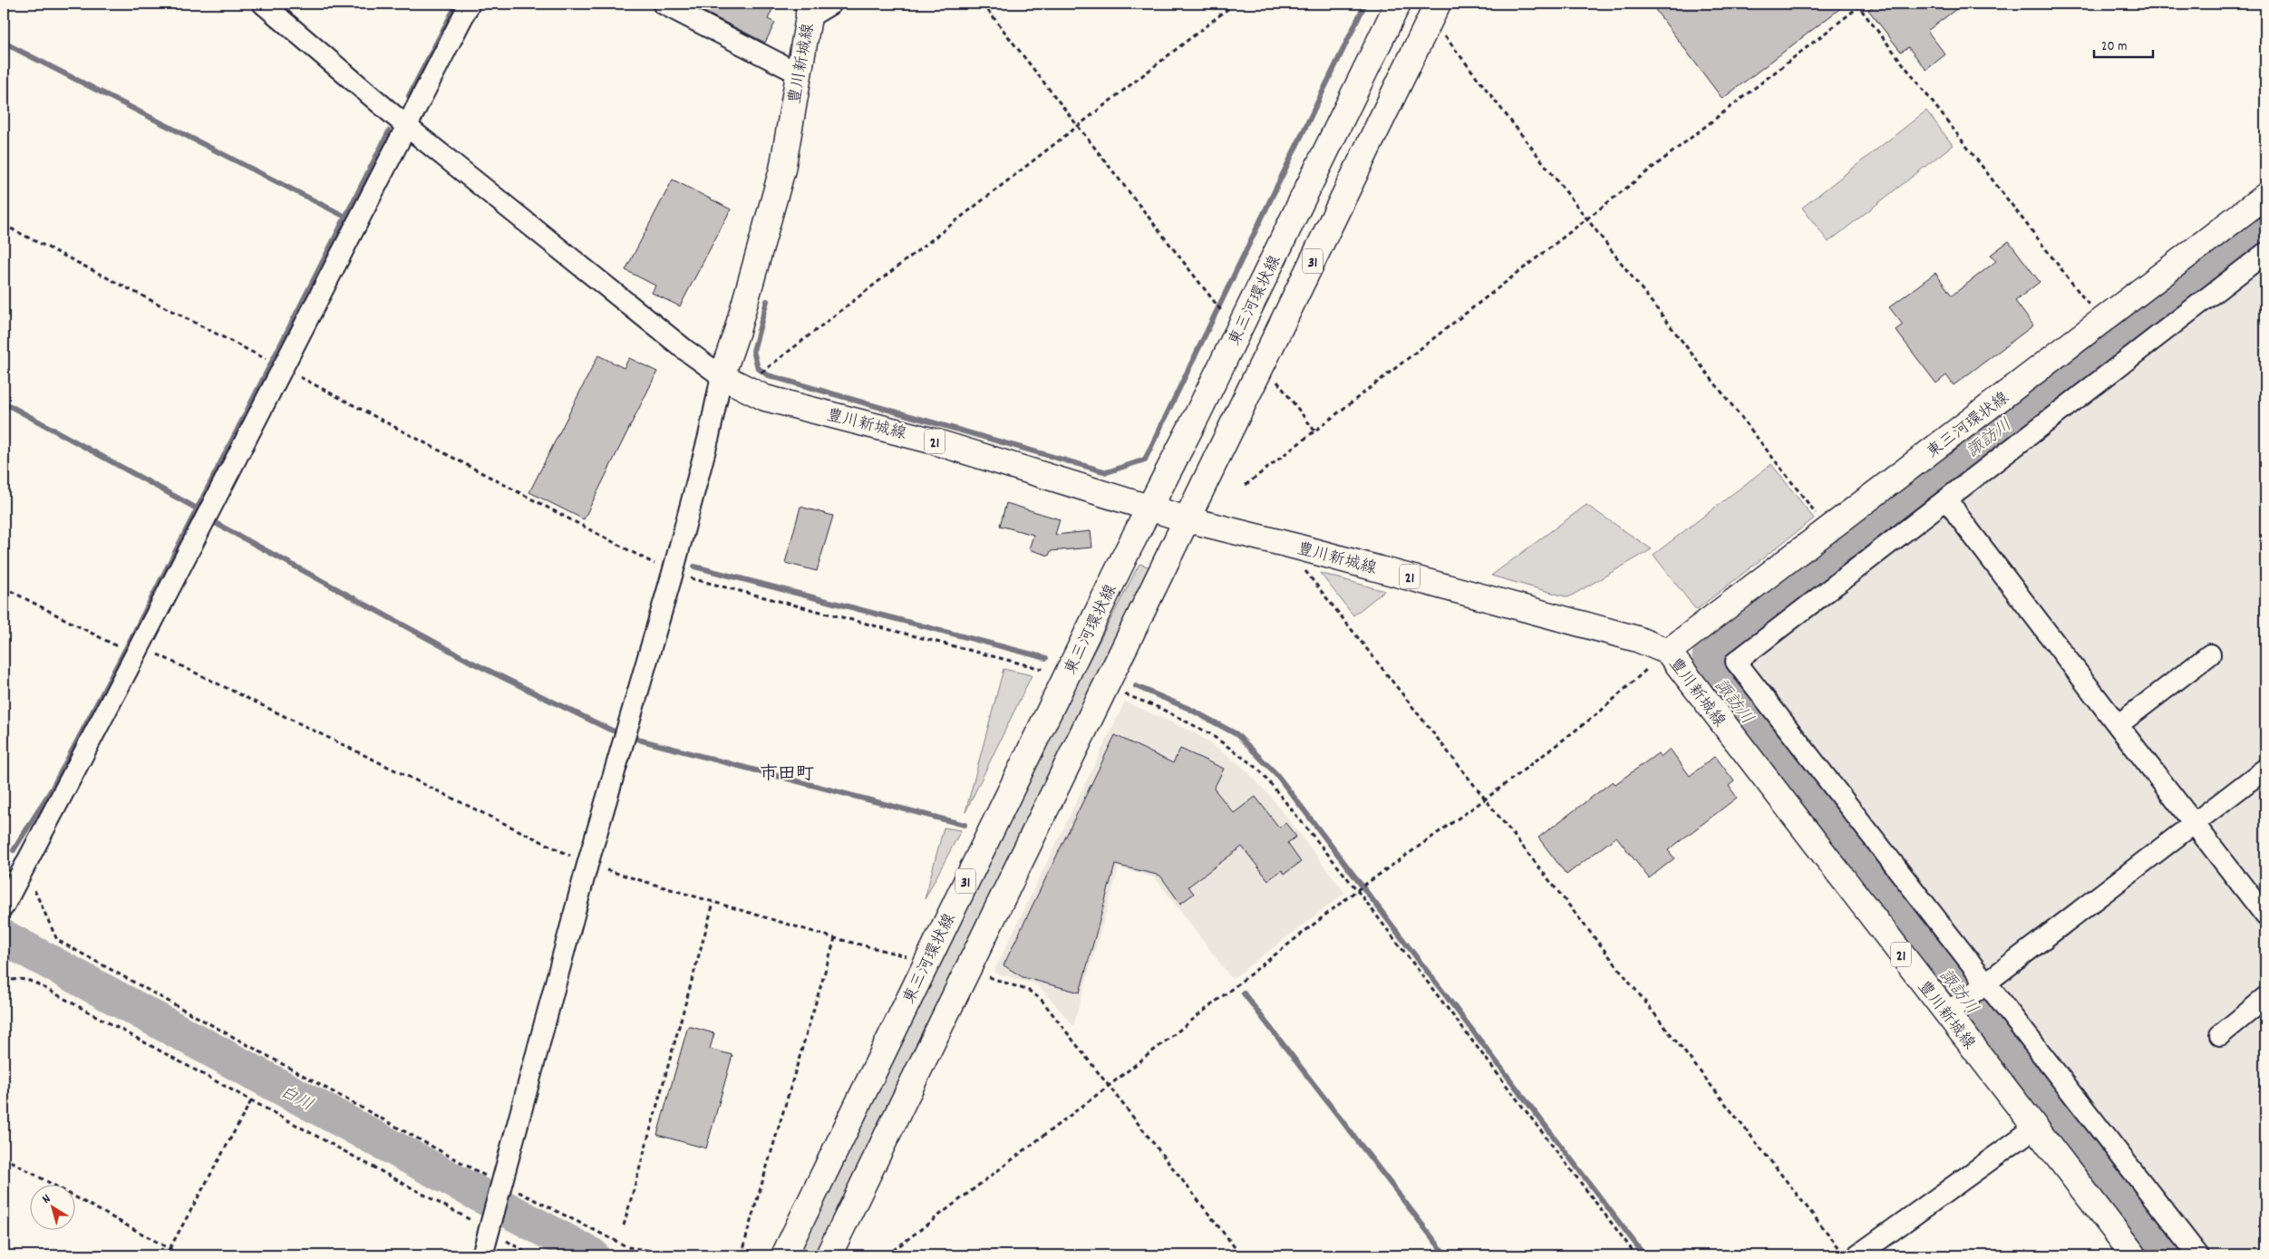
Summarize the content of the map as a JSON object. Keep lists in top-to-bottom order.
{
  "streets": {
    "main road": [
      "豊川新城線",
      "31",
      "東三河環状線",
      "21"
    ]
  },
  "crossings": [
    ["豊川新城線", "31"],
    ["豊川新城線", "東三河環状線"]
  ],
  "districts": ["市田町"],
  "water": ["諏訪川", "白川"],
  "scale_bar": "20 m",
  "north": "top left"
}
